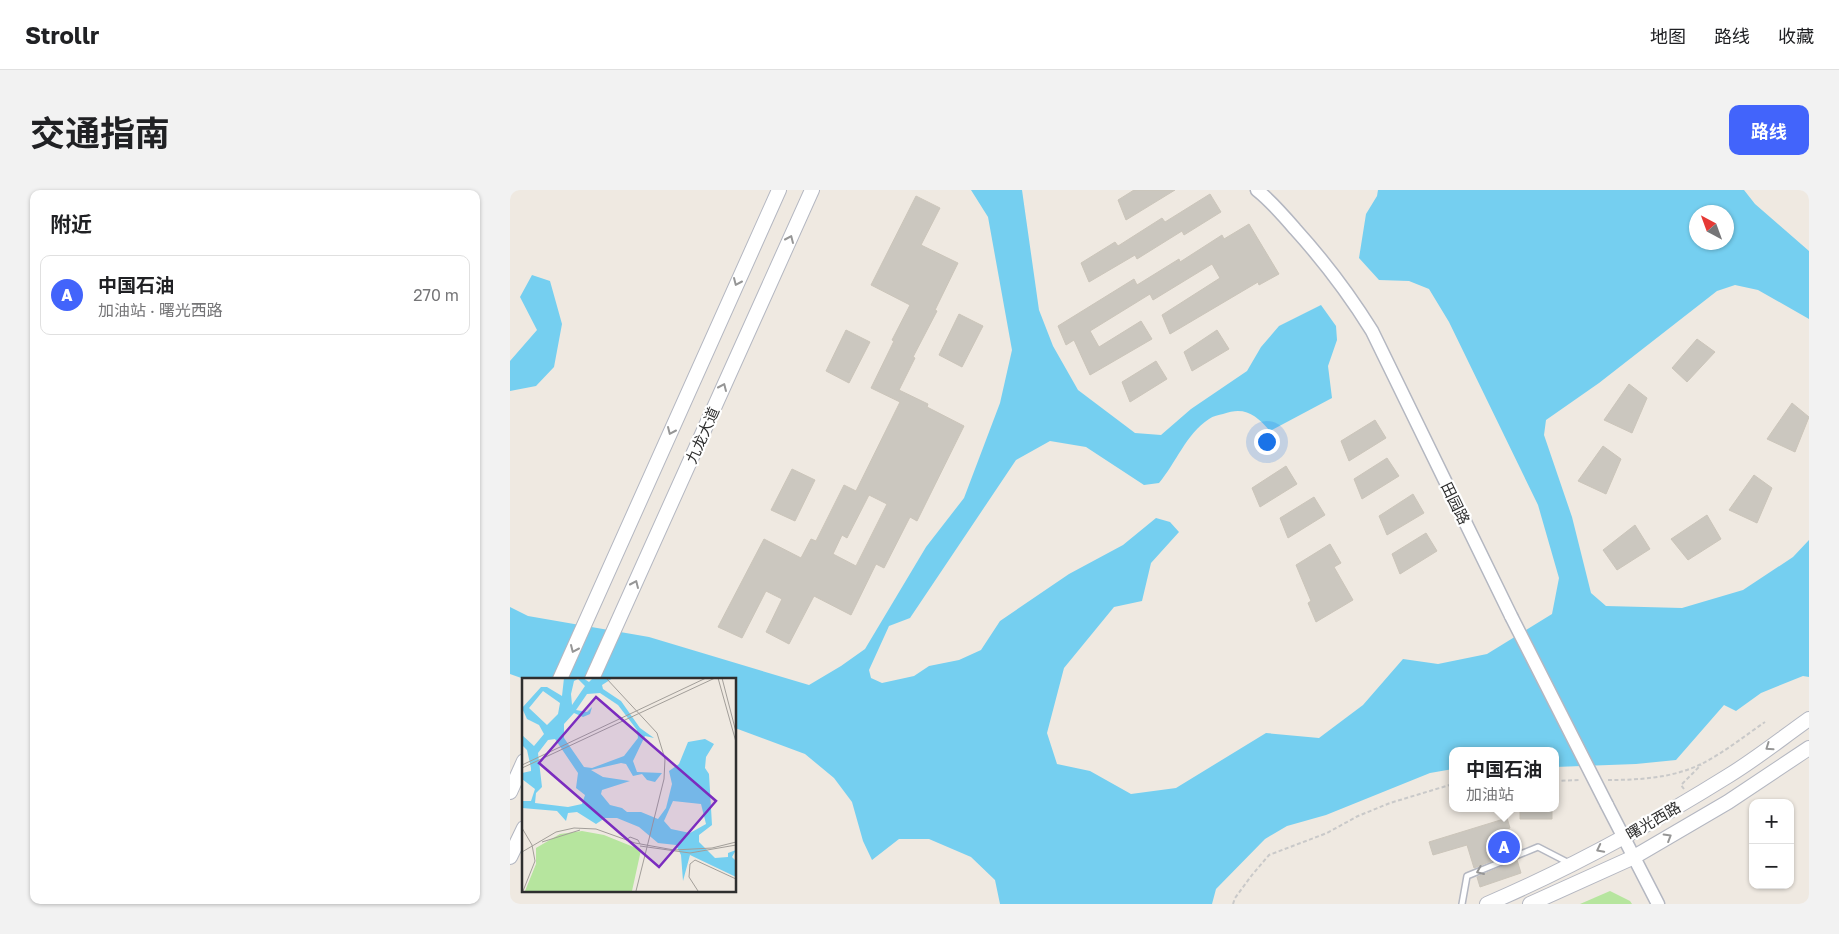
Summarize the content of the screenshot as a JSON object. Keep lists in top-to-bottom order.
{
  "streets": {
    "main road": ["九龙大道", "曙光西路"],
    "street": ["田园路"]
  },
  "crossings": [
    ["田园路", "曙光西路"]
  ],
  "north": "top left",
  "page": {
    "header": "Strollr",
    "nav": ["地图", "路线", "收藏"],
    "title": "交通指南",
    "buttons": "路线",
    "heading": "附近",
    "list": [
      {
        "mark": "A",
        "name": "中国石油",
        "note": "加油站 · 曙光西路",
        "value": "270 m"
      }
    ],
    "popup": ["中国石油", "加油站"],
    "map_buttons": ["+", "−"],
    "pins": "A"
  }
}
